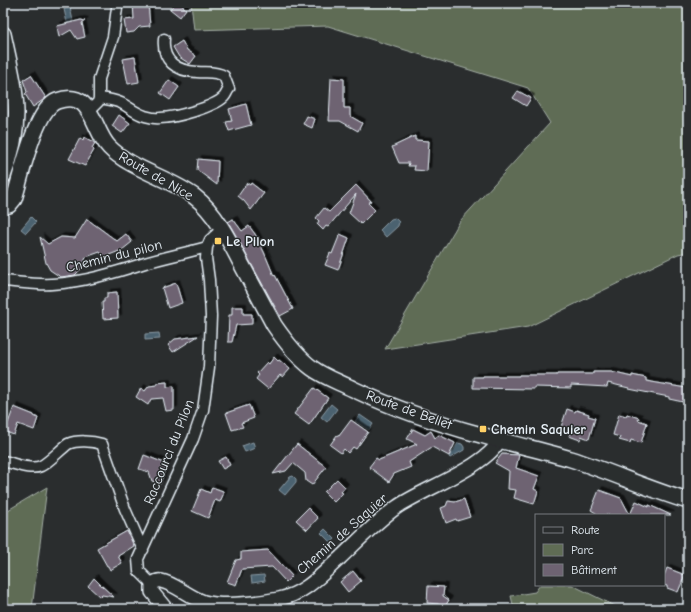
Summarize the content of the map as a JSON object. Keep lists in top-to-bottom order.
{
  "streets": {
    "main road": ["Route de Nice", "Route de Bellet"],
    "street": ["Chemin du pilon", "Raccourci du Pilon", "Chemin de Saquier"]
  },
  "crossings": [
    ["Route de Nice", "Route de Bellet"],
    ["Chemin du pilon", "Raccourci du Pilon"],
    ["Route de Bellet", "Chemin de Saquier"],
    ["Raccourci du Pilon", "Chemin de Saquier"]
  ],
  "places": {
    "transit": ["Le Pilon", "Chemin Saquier"]
  },
  "legend": ["Route", "Parc", "Bâtiment"]
}
